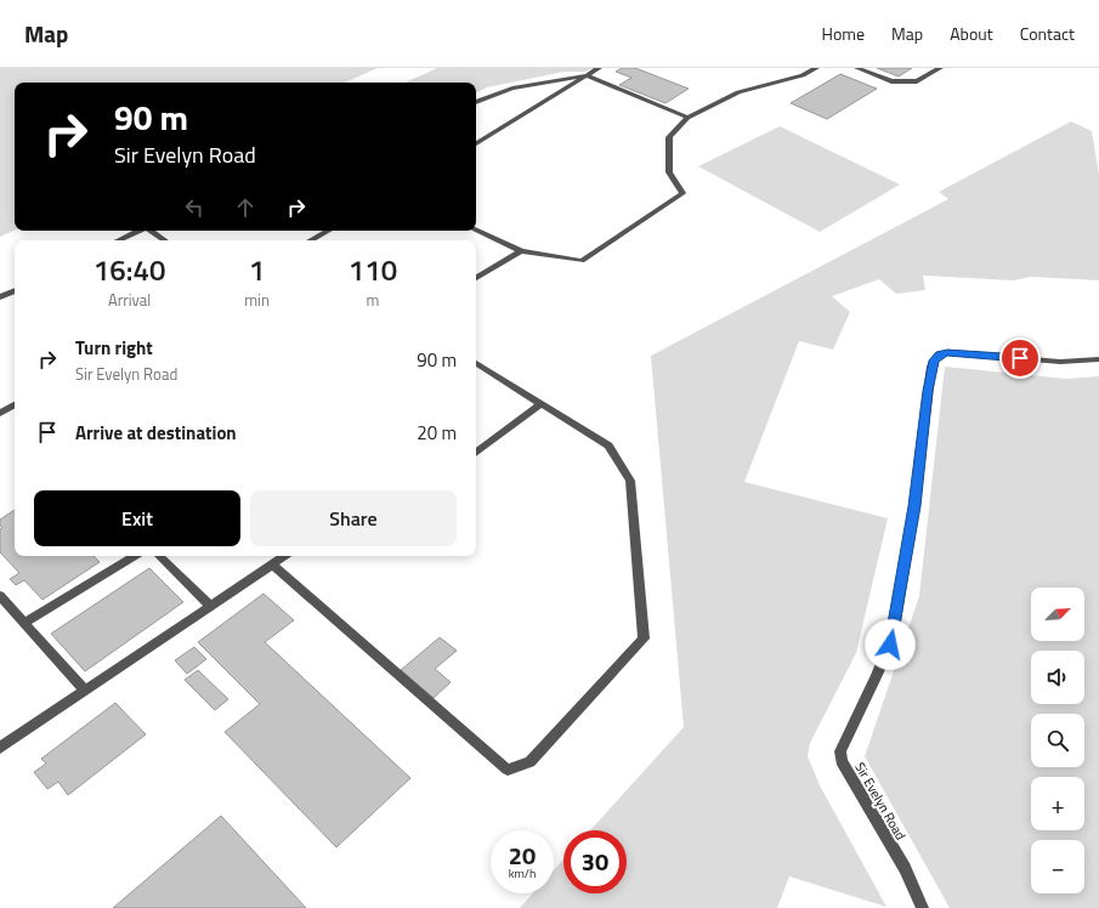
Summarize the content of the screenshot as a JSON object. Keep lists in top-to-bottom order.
{
  "streets": {
    "street": ["Sir Evelyn Road"]
  },
  "north": "top right",
  "page": {
    "header": "Map",
    "nav": [
      "Home",
      "Map",
      "About",
      "Contact"
    ],
    "turn": ["90 m", "Sir Evelyn Road"],
    "eta": [
      "16:40",
      "Arrival",
      "1",
      "min",
      "110",
      "m"
    ],
    "list": [
      {
        "name": "Turn right",
        "note": "Sir Evelyn Road",
        "value": "90 m"
      },
      {
        "name": "Arrive at destination",
        "value": "20 m"
      }
    ],
    "buttons": ["Exit", "Share"],
    "map_buttons": ["+", "−"],
    "speed": "20 km/h",
    "limit": "30"
  }
}
